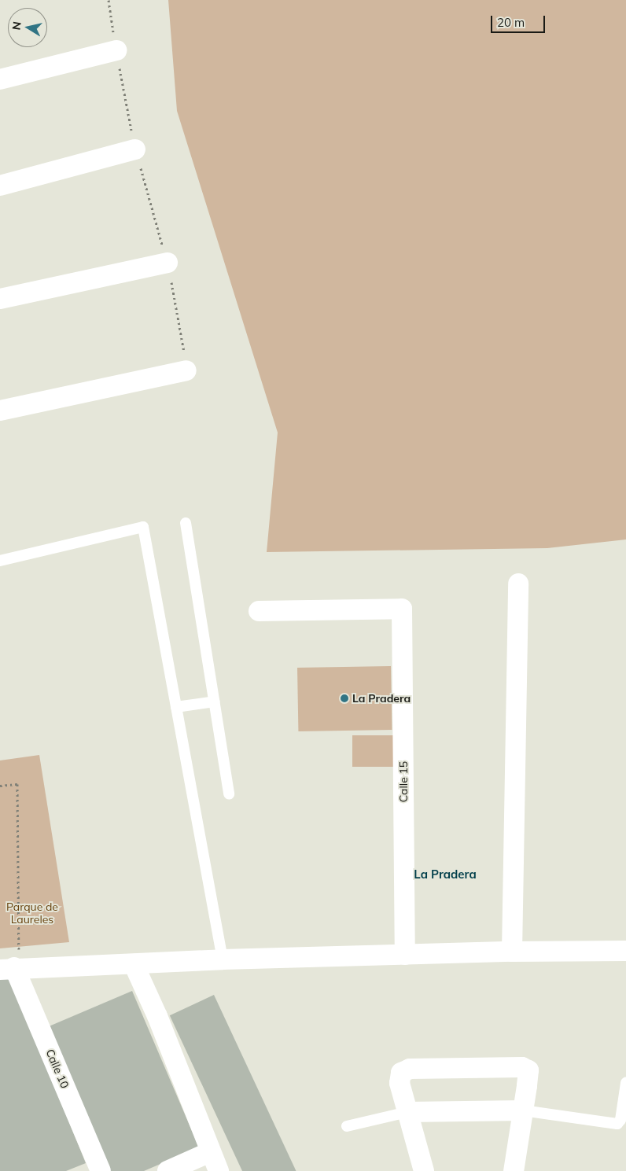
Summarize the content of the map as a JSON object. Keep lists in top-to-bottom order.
{
  "streets": {
    "street": ["Calle 15", "Calle 10"]
  },
  "districts": ["La Pradera"],
  "parks": ["Parque de Laureles"],
  "places": ["La Pradera"],
  "scale_bar": "20 m",
  "north": "left"
}
